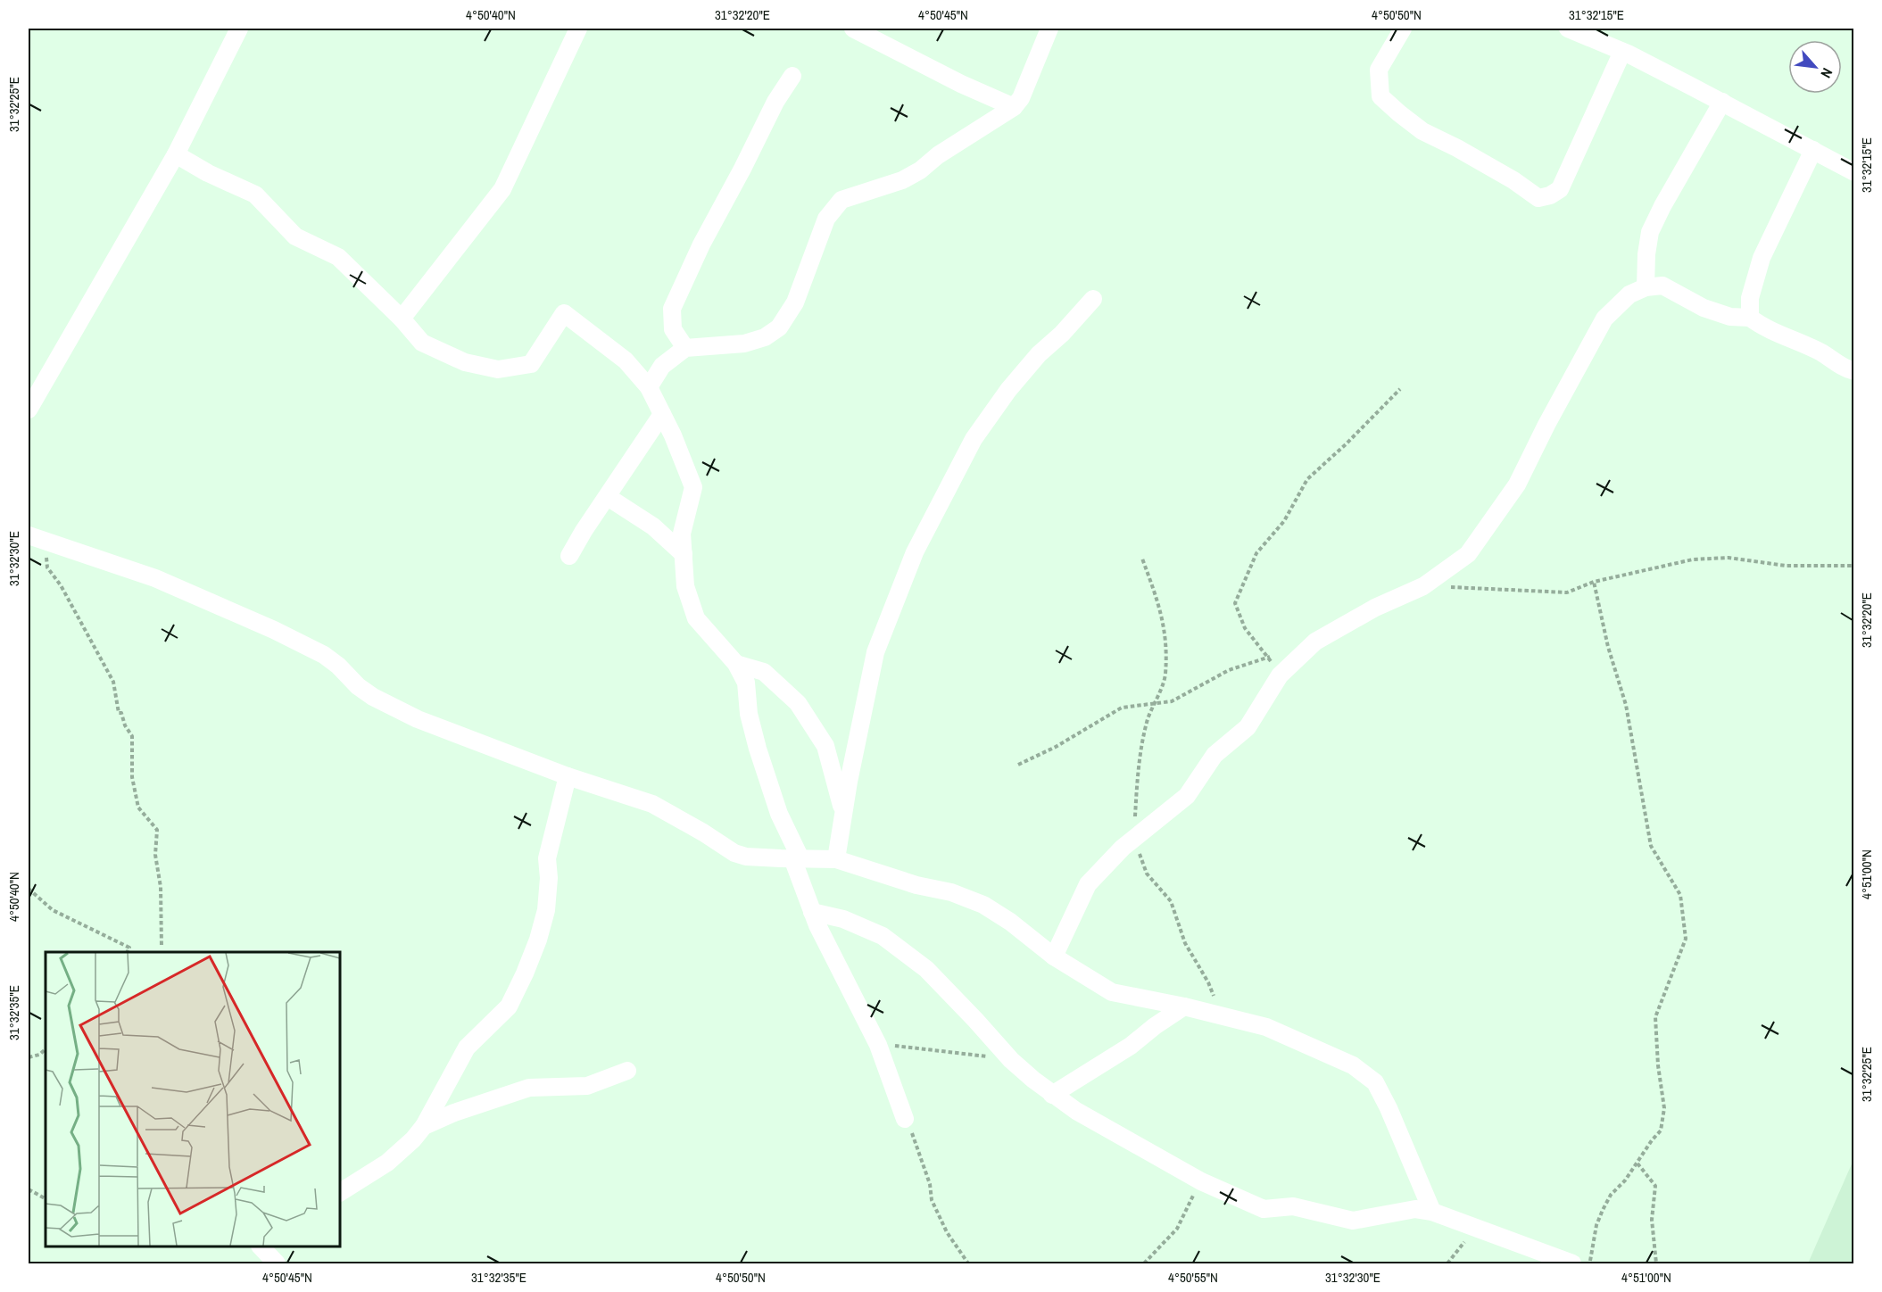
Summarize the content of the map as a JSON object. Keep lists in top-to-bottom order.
{
  "north": "bottom right",
  "coordinates": [
    "4°50'40\"N",
    "31°32'20\"E",
    "4°50'45\"N",
    "4°50'50\"N",
    "31°32'15\"E",
    "31°32'25\"E",
    "31°32'30\"E",
    "4°51'00\"N",
    "31°32'35\"E",
    "4°50'55\"N"
  ]
}
